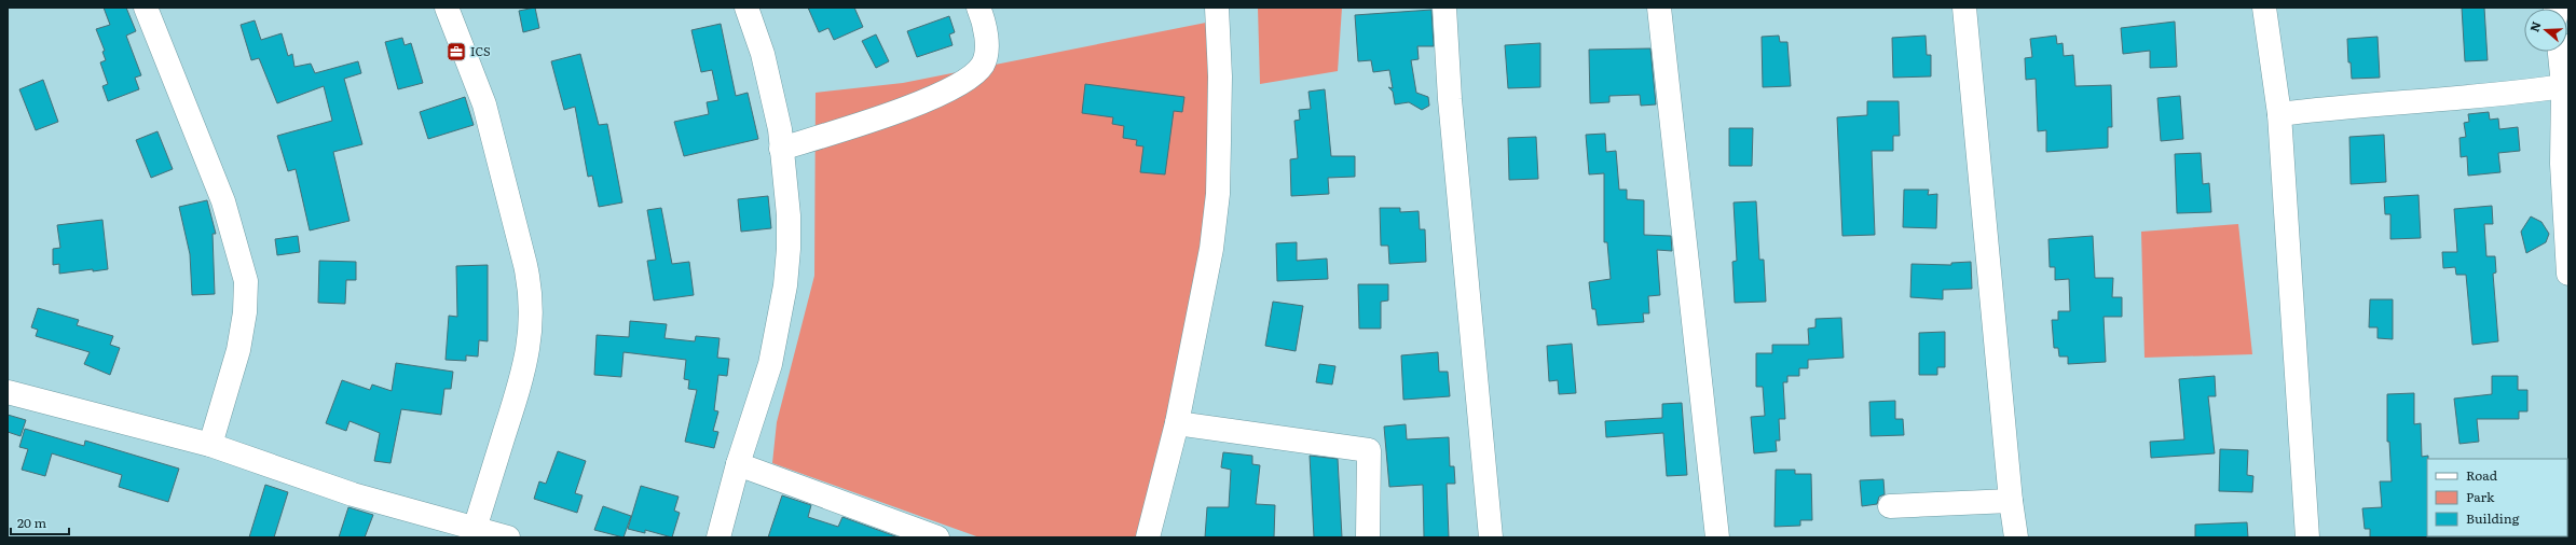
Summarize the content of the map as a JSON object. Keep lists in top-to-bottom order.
{
  "places": {
    "office": ["ICS"]
  },
  "legend": ["Road", "Park", "Building"],
  "scale_bar": "20 m",
  "north": "left"
}
